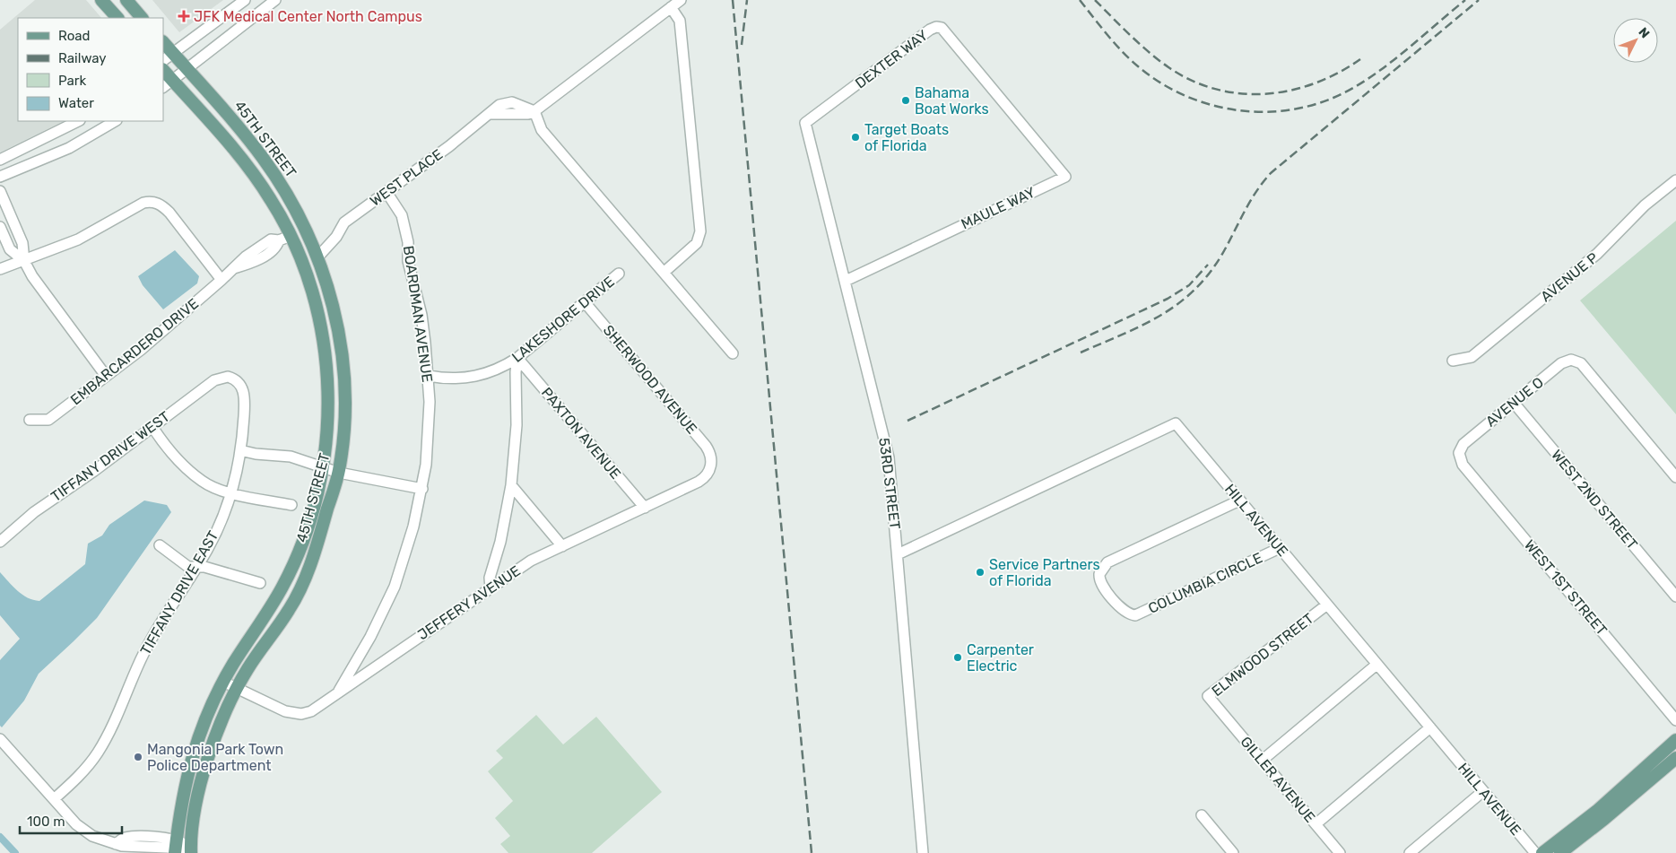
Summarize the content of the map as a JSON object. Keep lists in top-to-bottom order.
{
  "streets": {
    "main road": ["45TH STREET"],
    "street": [
      "DEXTER WAY",
      "WEST PLACE",
      "MAULE WAY",
      "AVENUE P",
      "BOARDMAN AVENUE",
      "LAKESHORE DRIVE",
      "EMBARCARDERO DRIVE",
      "SHERWOOD AVENUE",
      "AVENUE O",
      "PAXTON AVENUE",
      "TIFFANY DRIVE WEST",
      "53RD STREET",
      "WEST 2ND STREET",
      "HILL AVENUE",
      "COLUMBIA CIRCLE",
      "WEST 1ST STREET",
      "TIFFANY DRIVE EAST",
      "JEFFERY AVENUE",
      "ELMWOOD STREET",
      "GILLER AVENUE"
    ]
  },
  "crossings": [
    ["DEXTER WAY", "MAULE WAY"],
    ["DEXTER WAY", "53RD STREET"],
    ["45TH STREET", "WEST PLACE"],
    ["45TH STREET", "EMBARCARDERO DRIVE"],
    ["45TH STREET", "JEFFERY AVENUE"],
    ["WEST PLACE", "BOARDMAN AVENUE"],
    ["MAULE WAY", "53RD STREET"],
    ["BOARDMAN AVENUE", "LAKESHORE DRIVE"],
    ["BOARDMAN AVENUE", "JEFFERY AVENUE"],
    ["LAKESHORE DRIVE", "SHERWOOD AVENUE"],
    ["LAKESHORE DRIVE", "PAXTON AVENUE"],
    ["SHERWOOD AVENUE", "JEFFERY AVENUE"],
    ["AVENUE O", "WEST 2ND STREET"],
    ["AVENUE O", "WEST 1ST STREET"],
    ["PAXTON AVENUE", "JEFFERY AVENUE"],
    ["TIFFANY DRIVE WEST", "TIFFANY DRIVE EAST"],
    ["53RD STREET", "HILL AVENUE"],
    ["HILL AVENUE", "COLUMBIA CIRCLE"],
    ["HILL AVENUE", "ELMWOOD STREET"],
    ["ELMWOOD STREET", "GILLER AVENUE"]
  ],
  "places": {
    "health": ["JFK Medical Center North Campus"],
    "other": [
      "Bahama Boat Works",
      "Target Boats of Florida",
      "Service Partners of Florida",
      "Carpenter Electric",
      "Mangonia Park Town Police Department"
    ]
  },
  "legend": [
    "Road",
    "Railway",
    "Park",
    "Water"
  ],
  "scale_bar": "100 m",
  "north": "top right"
}
